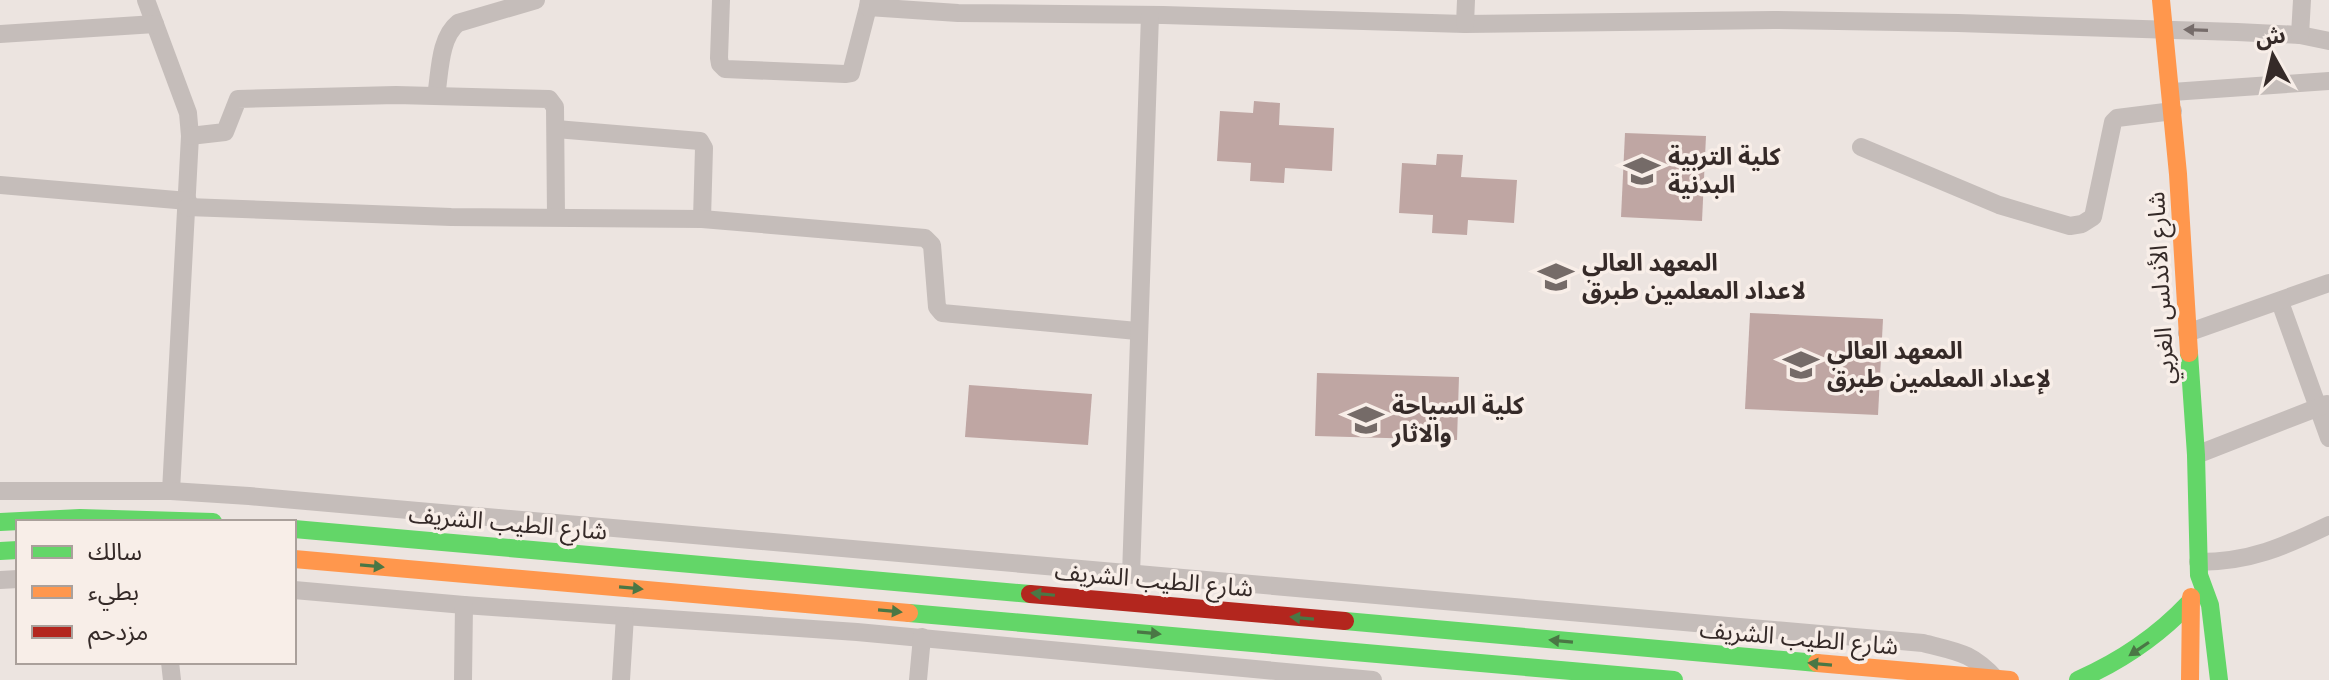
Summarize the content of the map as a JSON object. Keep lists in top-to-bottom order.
{
  "streets": {
    "main road": ["شارع الأندلس الغربي", "شارع الطيب الشريف"]
  },
  "places": {
    "school or university": [
      "كلية التربية البدنية",
      "المعهد العالي لاعداد المعلمين طبرق",
      "المعهد العالي لإعداد المعلمين طبرق",
      "كلية السياحة والاثار"
    ]
  },
  "legend": ["سالك", "بطيء", "مزدحم"],
  "north": "top"
}
